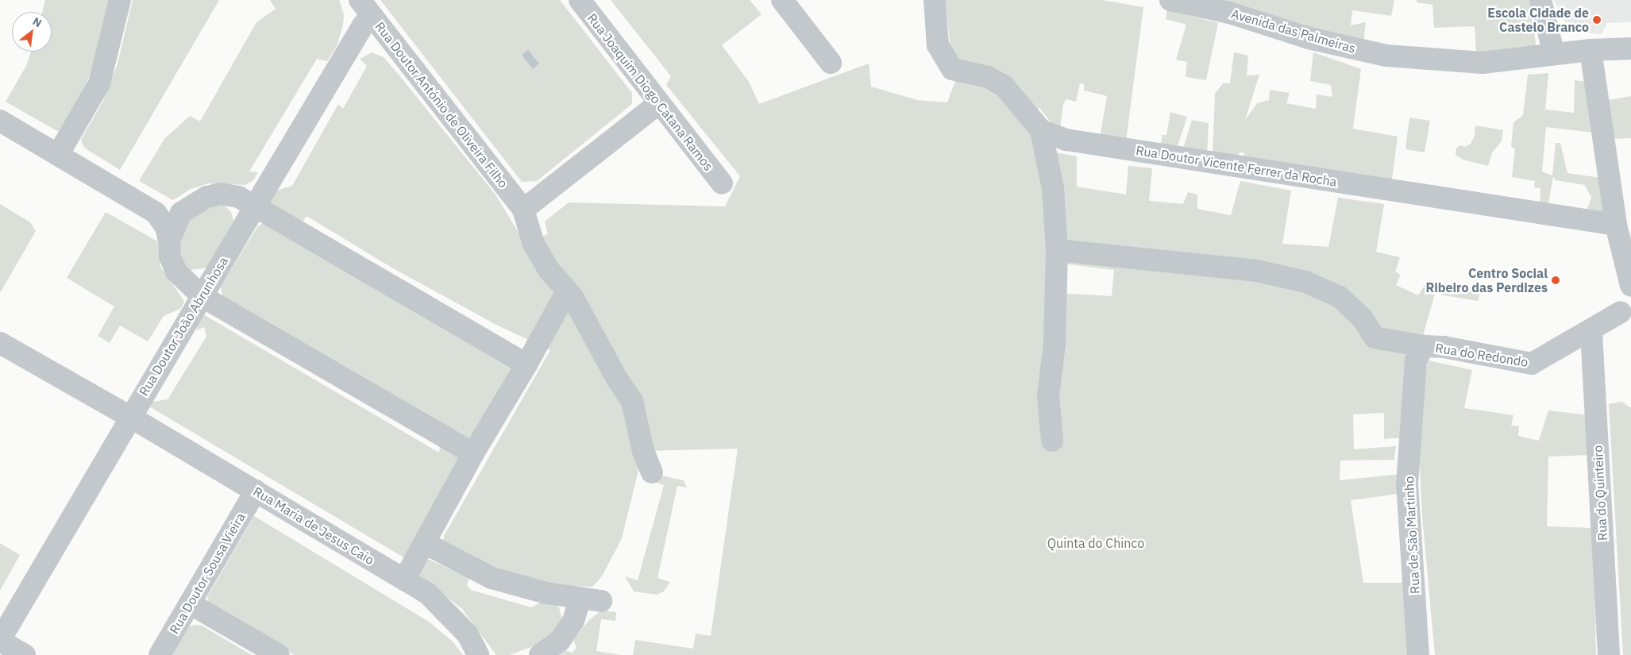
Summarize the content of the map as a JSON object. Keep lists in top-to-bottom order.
{
  "streets": {
    "street": [
      "Avenida das Palmeiras",
      "Rua Joaquim Diogo Catana Ramos",
      "Rua Doutor António de Oliveira Filho",
      "Rua Doutor Vicente Ferrer da Rocha",
      "Rua Doutor João Abrunhosa",
      "Rua do Redondo",
      "Rua do Quinteiro",
      "Rua Maria de Jesus Caio",
      "Rua de São Martinho",
      "Rua Doutor Sousa Vieira"
    ]
  },
  "crossings": [
    ["Rua Doutor António de Oliveira Filho", "Rua Doutor João Abrunhosa"],
    ["Rua Doutor João Abrunhosa", "Rua Maria de Jesus Caio"],
    ["Rua do Redondo", "Rua do Quinteiro"],
    ["Rua do Redondo", "Rua de São Martinho"],
    ["Rua Maria de Jesus Caio", "Rua Doutor Sousa Vieira"]
  ],
  "parks": ["Quinta do Chinco"],
  "places": ["Escola Cidade de Castelo Branco", "Centro Social Ribeiro das Perdizes"],
  "north": "top right"
}
